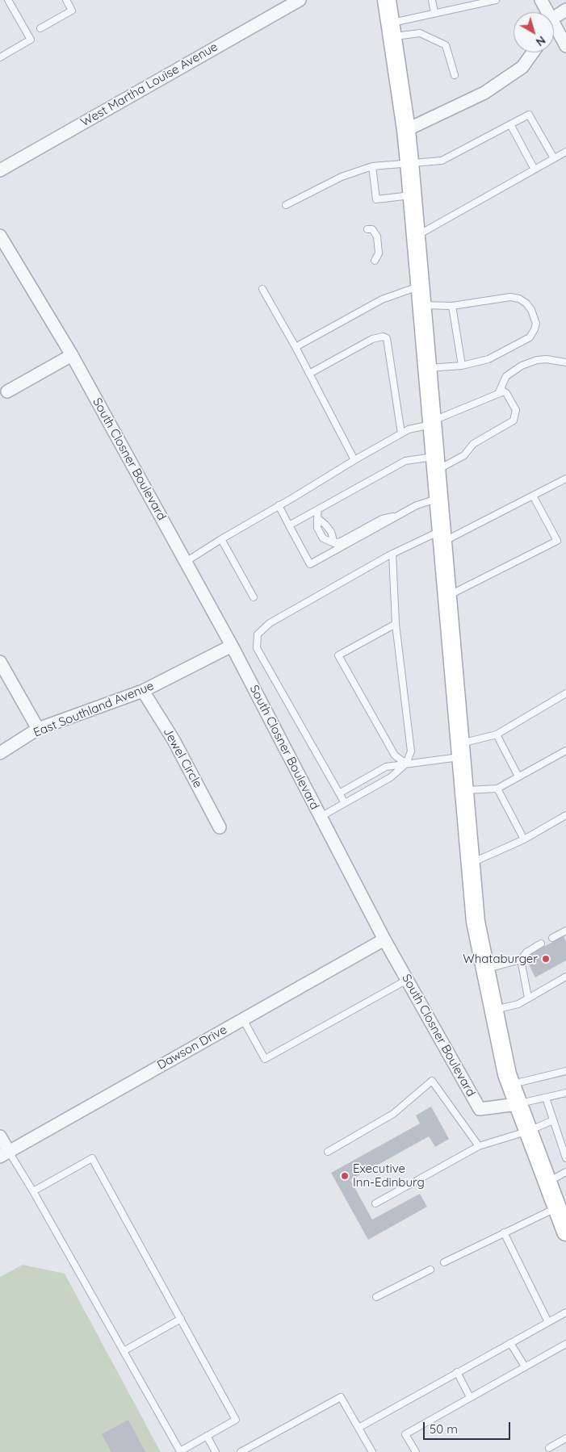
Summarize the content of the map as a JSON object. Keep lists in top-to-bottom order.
{
  "streets": {
    "street": [
      "West Martha Louise Avenue",
      "South Closner Boulevard",
      "East Southland Avenue",
      "Jewel Circle",
      "Dawson Drive"
    ]
  },
  "crossings": [
    ["South Closner Boulevard", "East Southland Avenue"],
    ["South Closner Boulevard", "Dawson Drive"],
    ["East Southland Avenue", "Jewel Circle"]
  ],
  "places": ["Whataburger", "Executive Inn-Edinburg"],
  "scale_bar": "50 m",
  "north": "bottom right"
}
